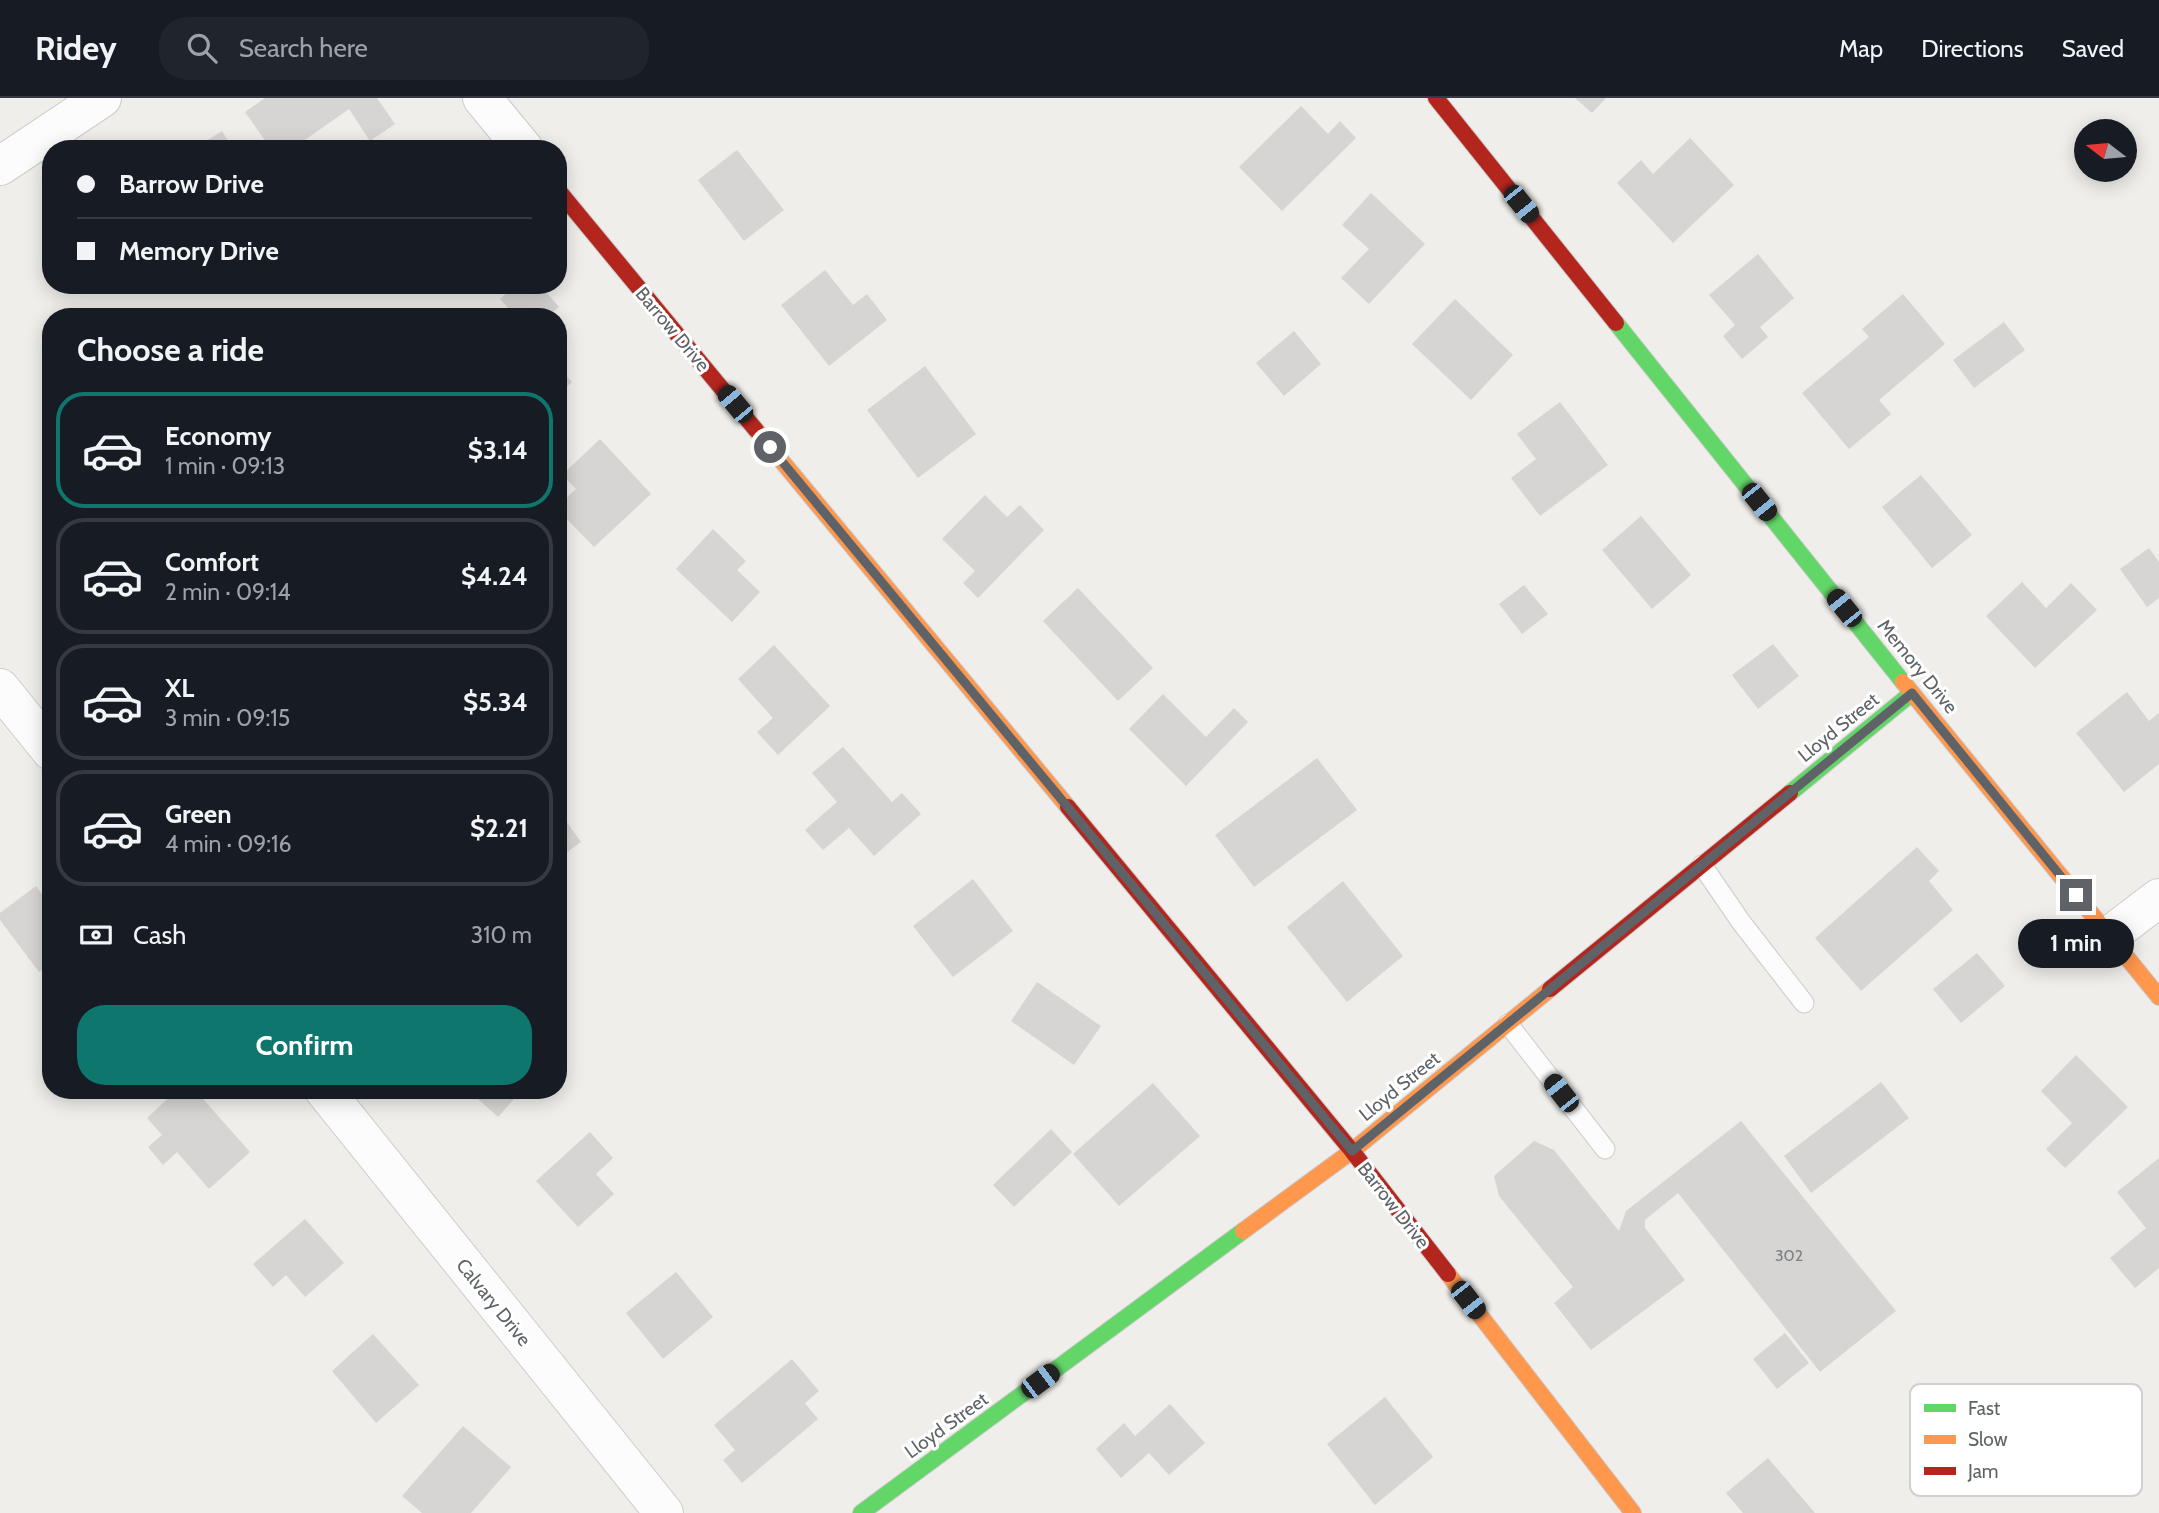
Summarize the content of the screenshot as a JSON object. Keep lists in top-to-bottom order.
{
  "streets": {
    "street": [
      "Barrow Drive",
      "Memory Drive",
      "Lloyd Street",
      "Calvary Drive"
    ]
  },
  "crossings": [
    ["Barrow Drive", "Lloyd Street"],
    ["Memory Drive", "Lloyd Street"]
  ],
  "house_numbers": ["302"],
  "legend": ["Fast", "Slow", "Jam"],
  "north": "left",
  "page": {
    "header": "Ridey",
    "search": "Search here",
    "nav": ["Map", "Directions", "Saved"],
    "banner": ["Barrow Drive", "Memory Drive"],
    "heading": "Choose a ride",
    "list": [
      {
        "name": "Economy",
        "note": "1 min · 09:13",
        "value": "$3.14"
      },
      {
        "name": "Comfort",
        "note": "2 min · 09:14",
        "value": "$4.24"
      },
      {
        "name": "XL",
        "note": "3 min · 09:15",
        "value": "$5.34"
      },
      {
        "name": "Green",
        "note": "4 min · 09:16",
        "value": "$2.21"
      }
    ],
    "pay": ["Cash", "310 m"],
    "bubble": "1 min",
    "buttons": "Confirm"
  }
}
